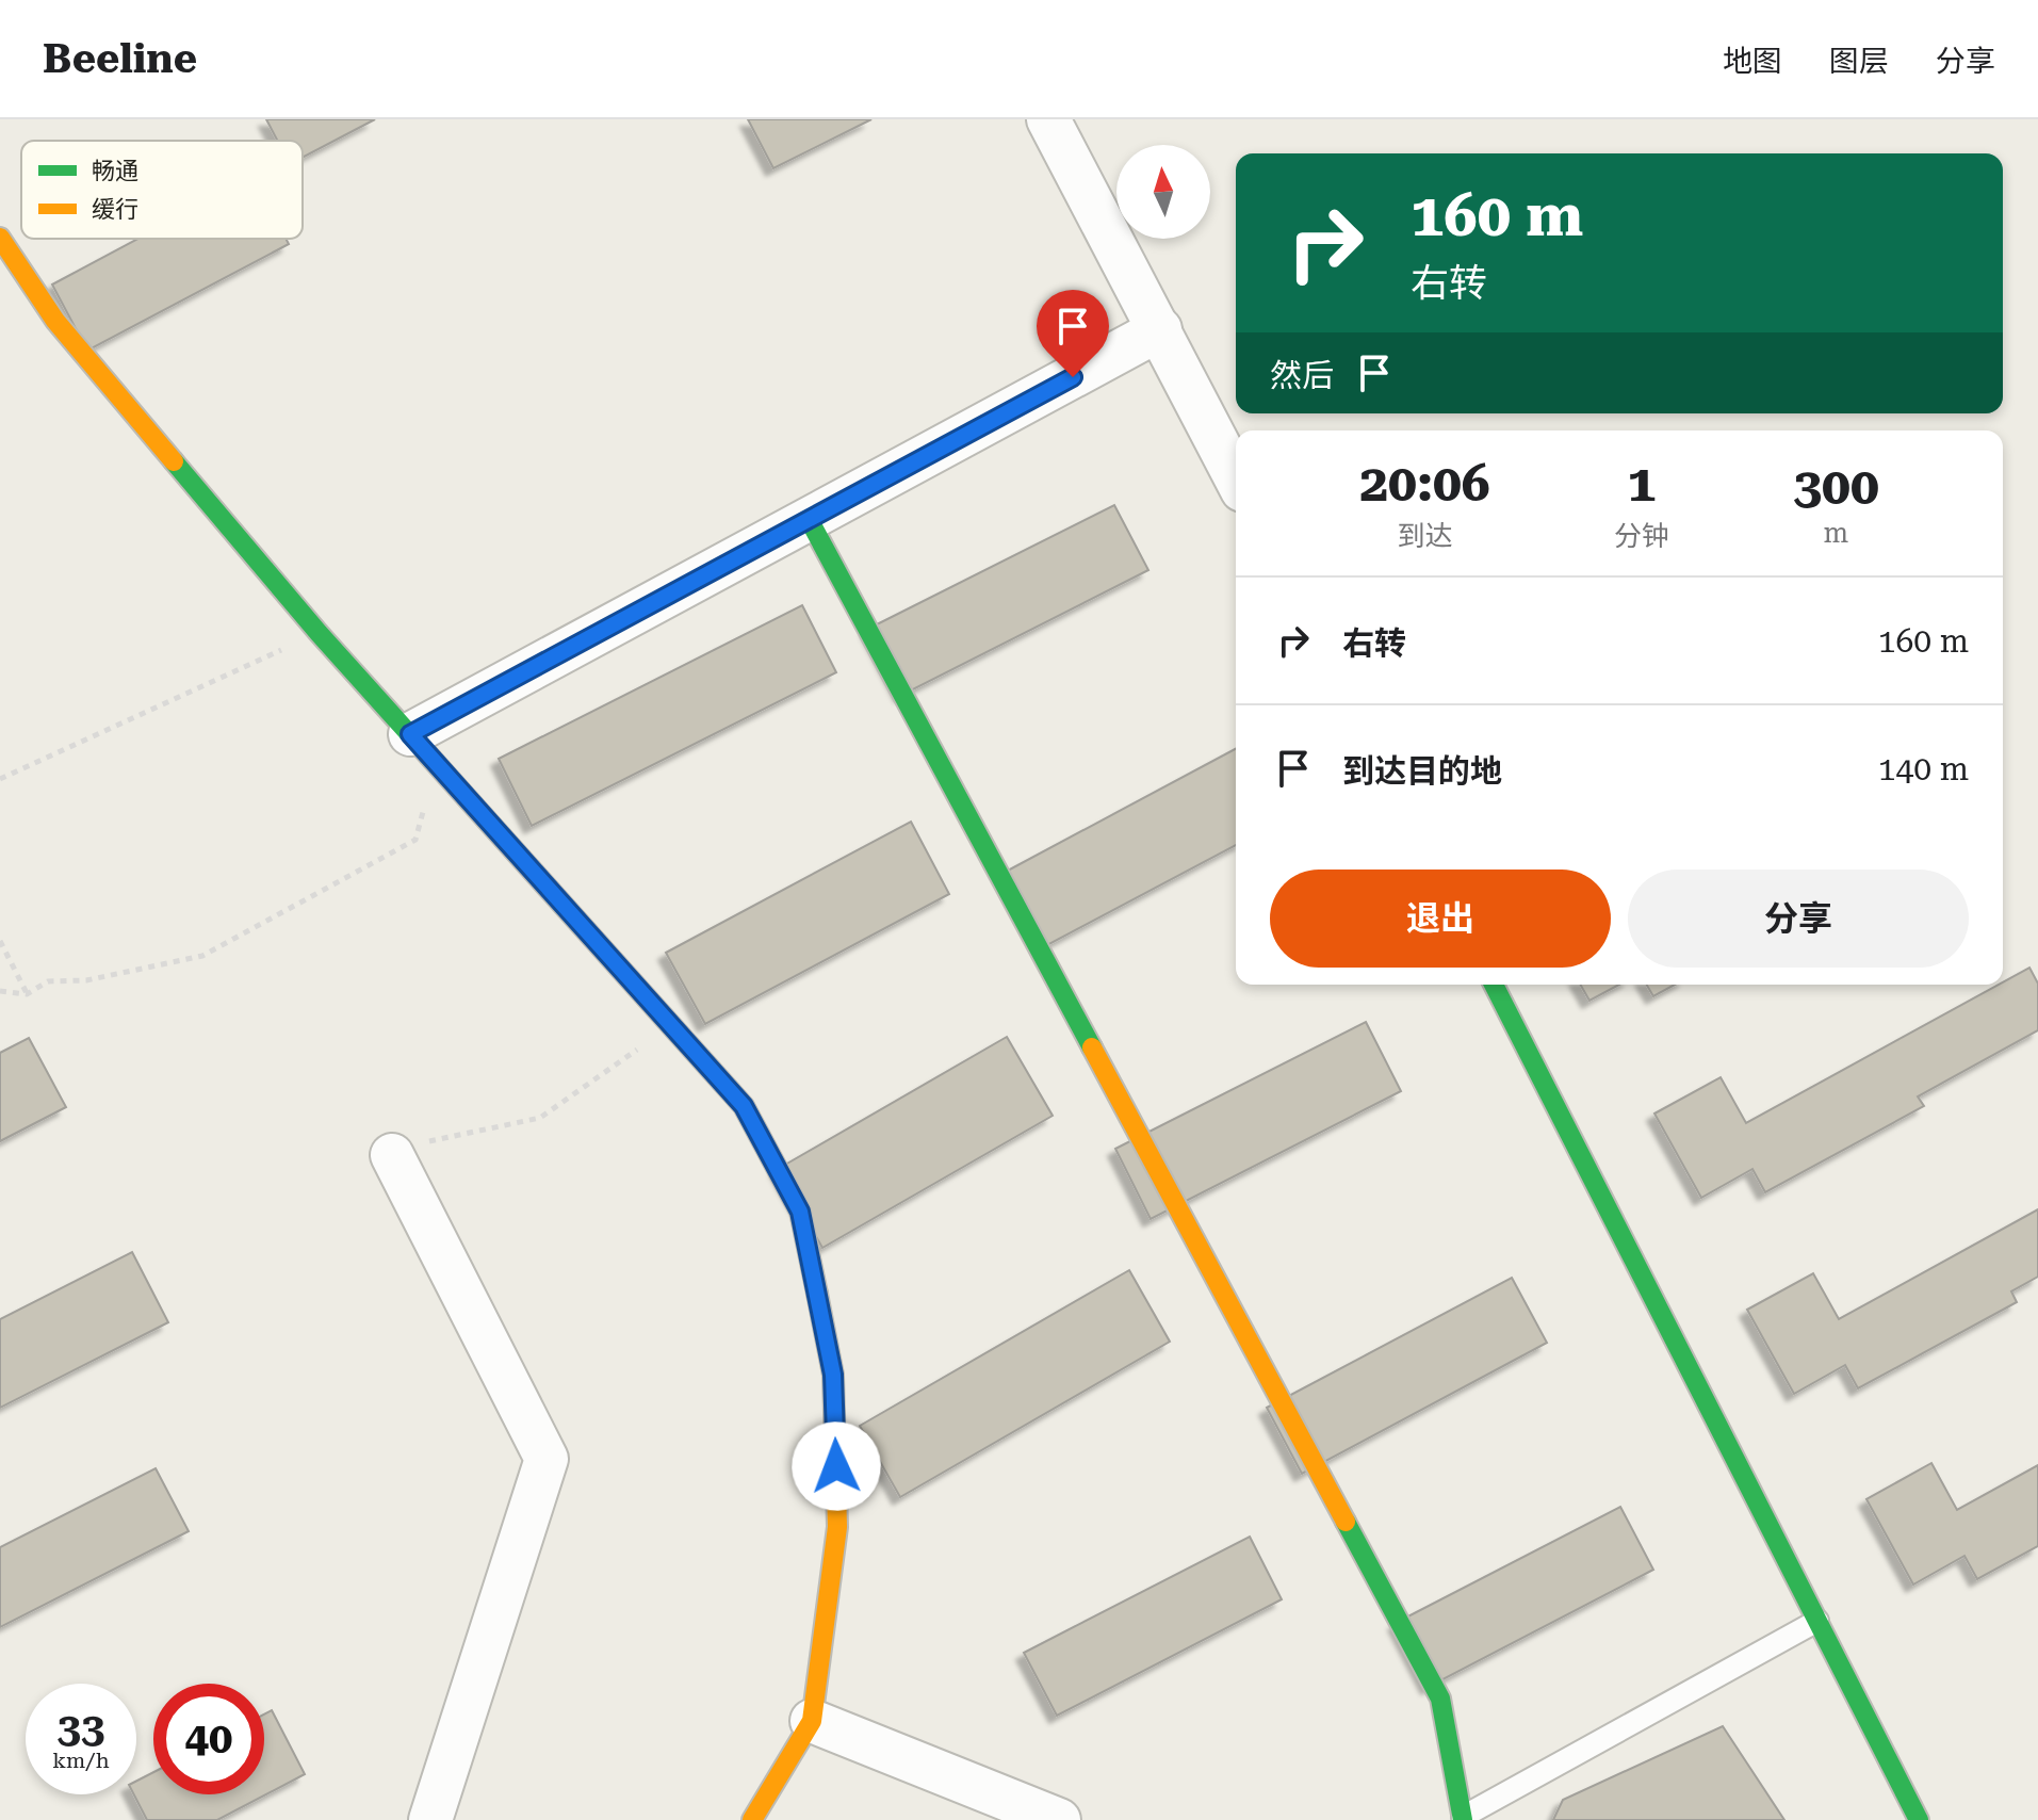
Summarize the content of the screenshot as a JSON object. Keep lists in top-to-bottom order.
{
  "legend": ["畅通", "缓行"],
  "north": "top",
  "page": {
    "header": "Beeline",
    "nav": ["地图", "图层", "分享"],
    "turn": ["160 m", "右转"],
    "then": "然后",
    "eta": [
      "20:06",
      "到达",
      "1",
      "分钟",
      "300",
      "m"
    ],
    "list": [
      {
        "name": "右转",
        "value": "160 m"
      },
      {
        "name": "到达目的地",
        "value": "140 m"
      }
    ],
    "buttons": ["退出", "分享"],
    "speed": "33 km/h",
    "limit": "40"
  }
}
